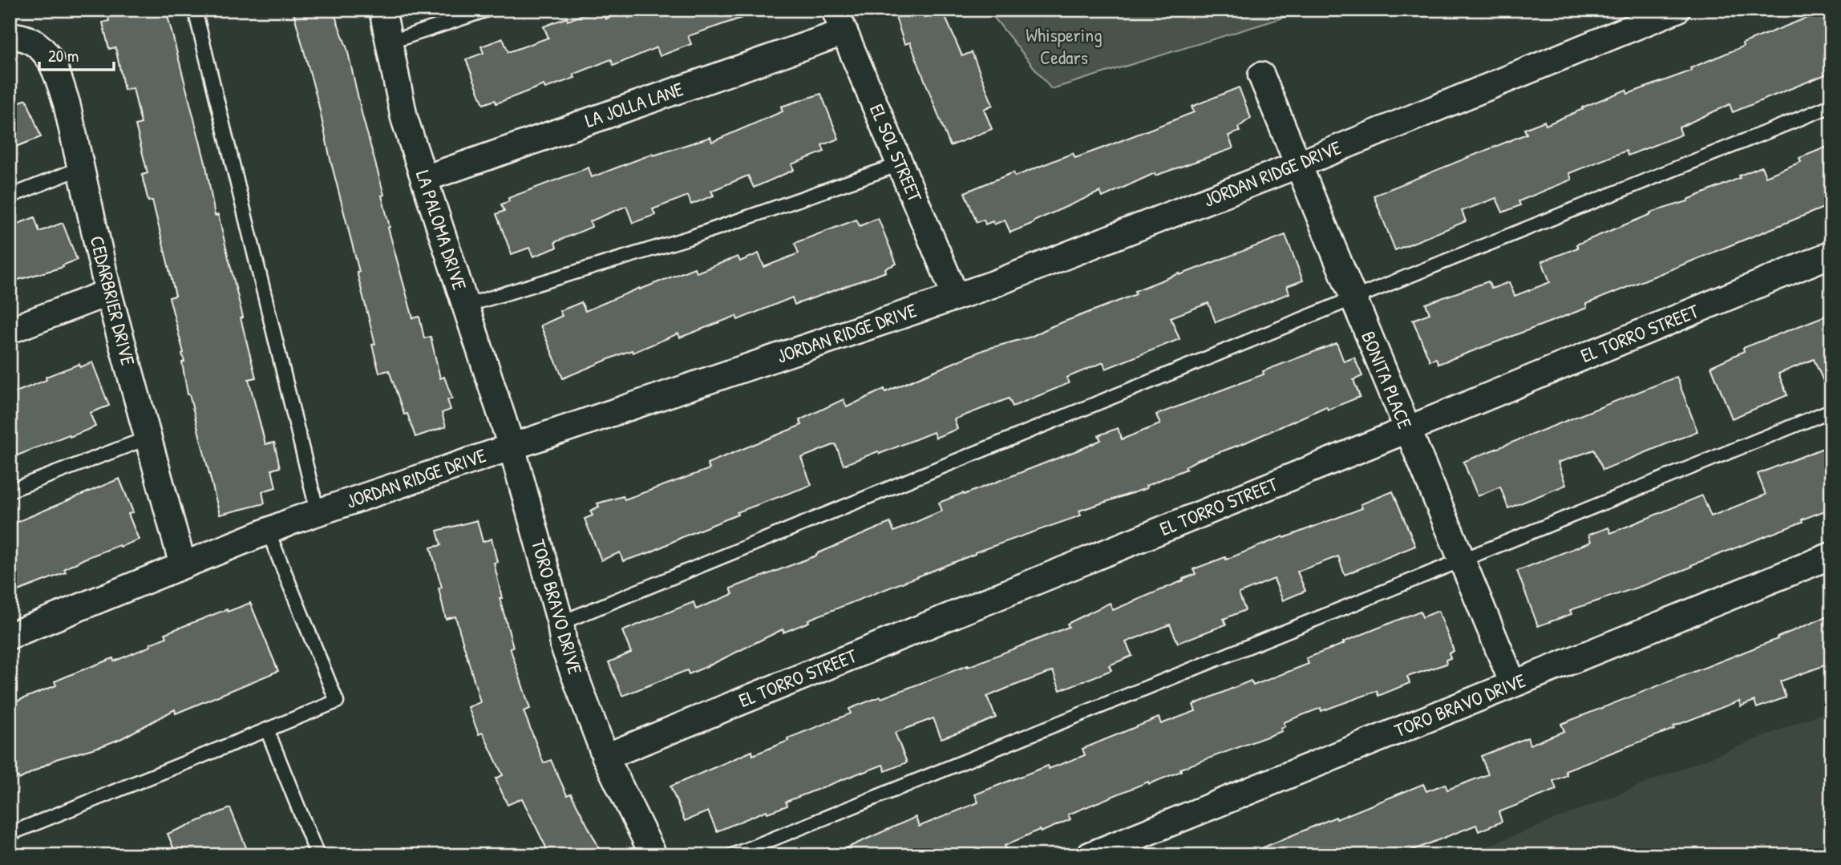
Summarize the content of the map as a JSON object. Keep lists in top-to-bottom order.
{
  "streets": {
    "street": [
      "LA JOLLA LANE",
      "EL SOL STREET",
      "JORDAN RIDGE DRIVE",
      "LA PALOMA DRIVE",
      "CEDARBRIER DRIVE",
      "EL TORRO STREET",
      "BONITA PLACE",
      "TORO BRAVO DRIVE"
    ]
  },
  "crossings": [
    ["LA JOLLA LANE", "EL SOL STREET"],
    ["LA JOLLA LANE", "LA PALOMA DRIVE"],
    ["EL SOL STREET", "JORDAN RIDGE DRIVE"],
    ["JORDAN RIDGE DRIVE", "LA PALOMA DRIVE"],
    ["JORDAN RIDGE DRIVE", "CEDARBRIER DRIVE"],
    ["JORDAN RIDGE DRIVE", "BONITA PLACE"],
    ["JORDAN RIDGE DRIVE", "TORO BRAVO DRIVE"],
    ["LA PALOMA DRIVE", "TORO BRAVO DRIVE"],
    ["EL TORRO STREET", "BONITA PLACE"],
    ["EL TORRO STREET", "TORO BRAVO DRIVE"],
    ["BONITA PLACE", "TORO BRAVO DRIVE"]
  ],
  "parks": ["Whispering Cedars"],
  "scale_bar": "20 m"
}
